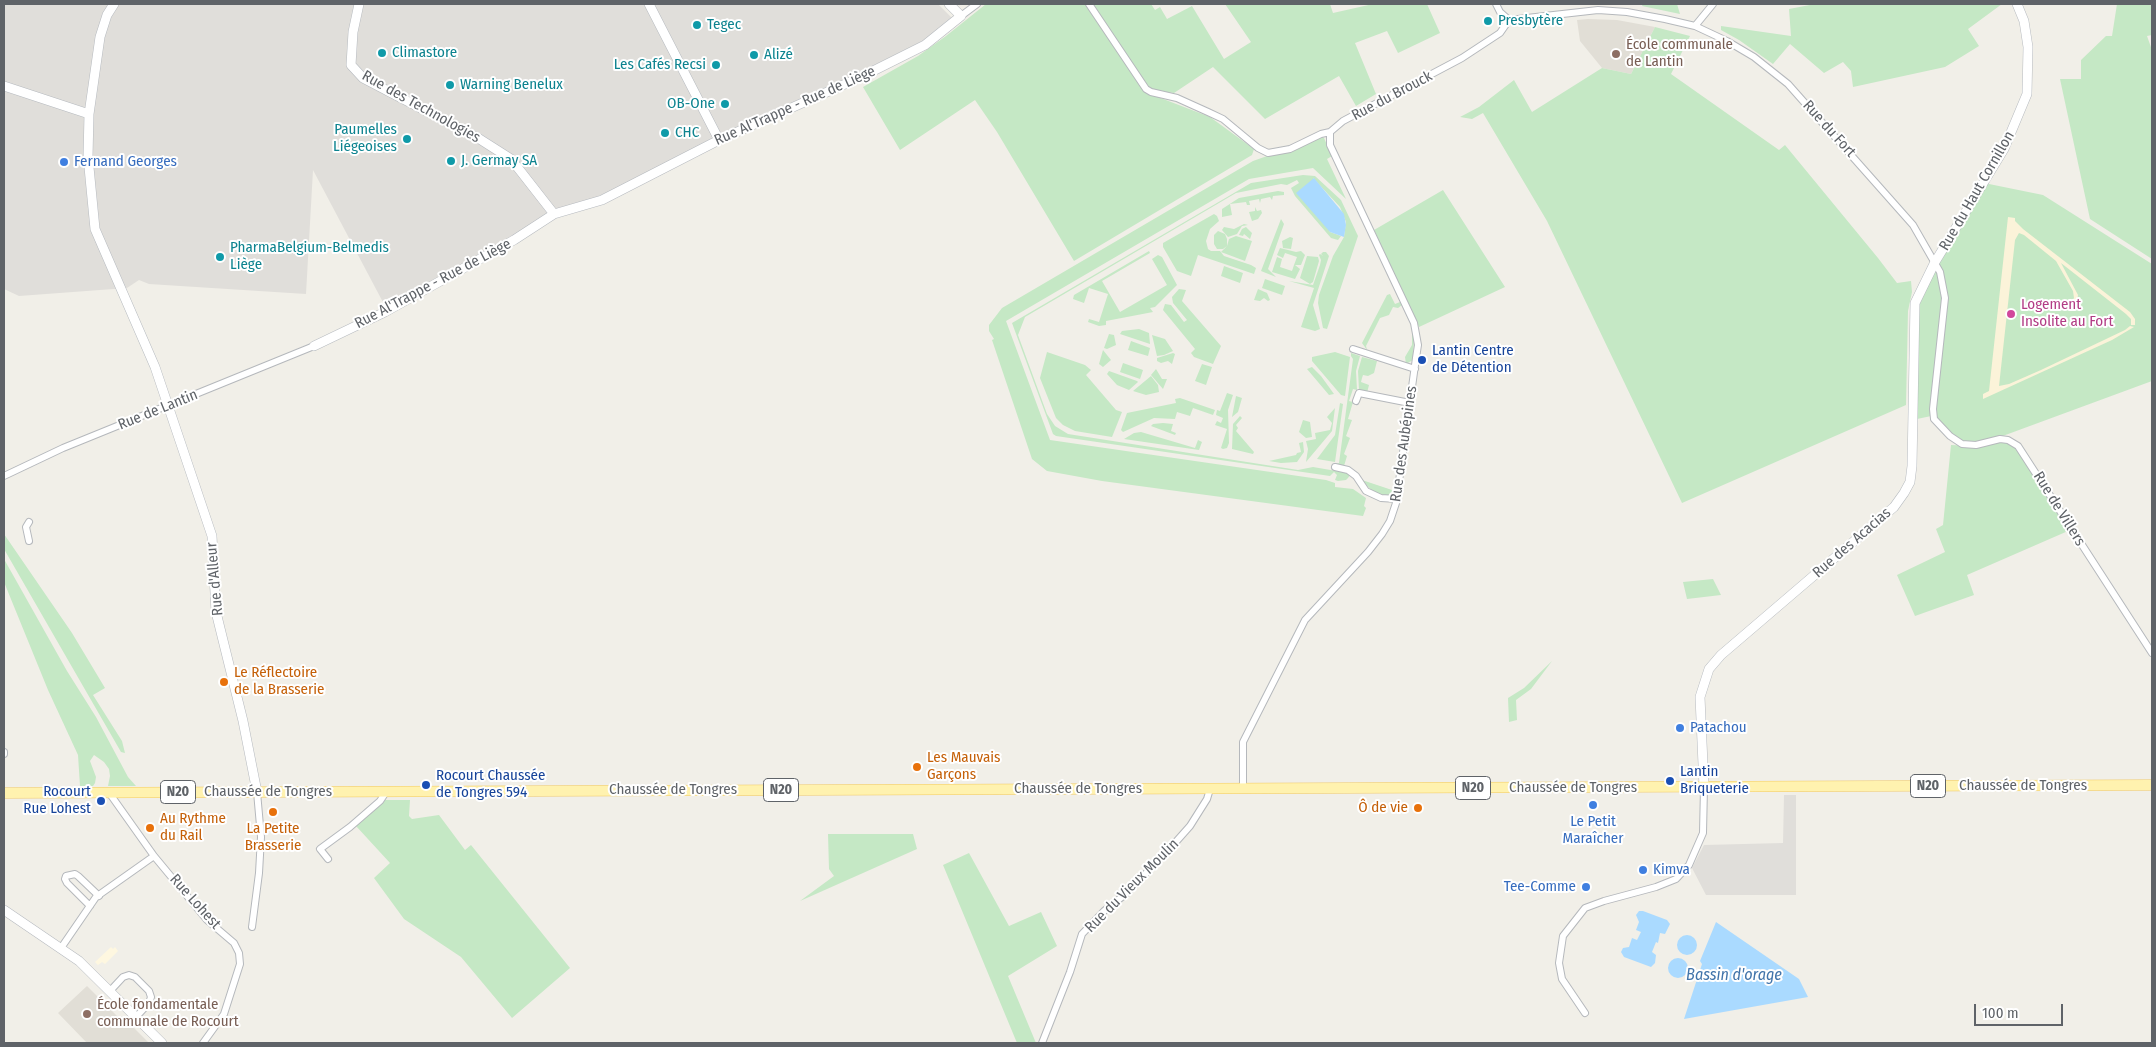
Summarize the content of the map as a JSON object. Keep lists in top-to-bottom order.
{
  "streets": {
    "main road": ["N20", "Chaussée de Tongres"],
    "street": [
      "Rue du Brouck",
      "Rue Al'Trappe - Rue de Liège",
      "Rue des Technologies",
      "Rue du Fort",
      "Rue du Haut Cornillon",
      "Rue de Lantin",
      "Rue des Aubépines",
      "Rue de Villers",
      "Rue des Acacias",
      "Rue d'Alleur",
      "Rue du Vieux Moulin",
      "Rue Lohest"
    ]
  },
  "crossings": [
    ["Rue du Brouck", "Rue du Fort"],
    ["Rue du Brouck", "Rue des Aubépines"],
    ["Rue Al'Trappe - Rue de Liège", "Rue des Technologies"],
    ["Rue Al'Trappe - Rue de Liège", "Rue de Lantin"],
    ["Rue du Fort", "Rue du Haut Cornillon"],
    ["Rue du Fort", "Rue de Villers"],
    ["Rue du Fort", "Rue des Acacias"],
    ["Rue du Haut Cornillon", "Rue des Acacias"],
    ["Rue de Lantin", "Rue d'Alleur"],
    ["Rue des Aubépines", "Chaussée de Tongres"],
    ["Rue des Acacias", "Chaussée de Tongres"],
    ["Rue d'Alleur", "Chaussée de Tongres"],
    ["Chaussée de Tongres", "Rue du Vieux Moulin"],
    ["Chaussée de Tongres", "Rue Lohest"]
  ],
  "water": ["Bassin d'orage"],
  "places": [
    "Presbytère",
    "Tegec",
    "Climastore",
    "École communale de Lantin",
    "Alizé",
    "Les Cafés Recsi",
    "Warning Benelux",
    "OB-One",
    "CHC",
    "Paumelles Liégeoises",
    "J. Germay SA",
    "Fernand Georges",
    "PharmaBelgium-Belmedis Liège",
    "Logement Insolite au Fort",
    "Lantin Centre de Détention",
    "Le Réflectoire de la Brasserie",
    "Patachou",
    "Les Mauvais Garçons",
    "Lantin Briqueterie",
    "Rocourt Chaussée de Tongres 594",
    "Rocourt Rue Lohest",
    "Le Petit Maraîcher",
    "Ô de vie",
    "La Petite Brasserie",
    "Au Rythme du Rail",
    "Kimva",
    "Tee-Comme",
    "École fondamentale communale de Rocourt"
  ],
  "scale_bar": "100 m"
}
